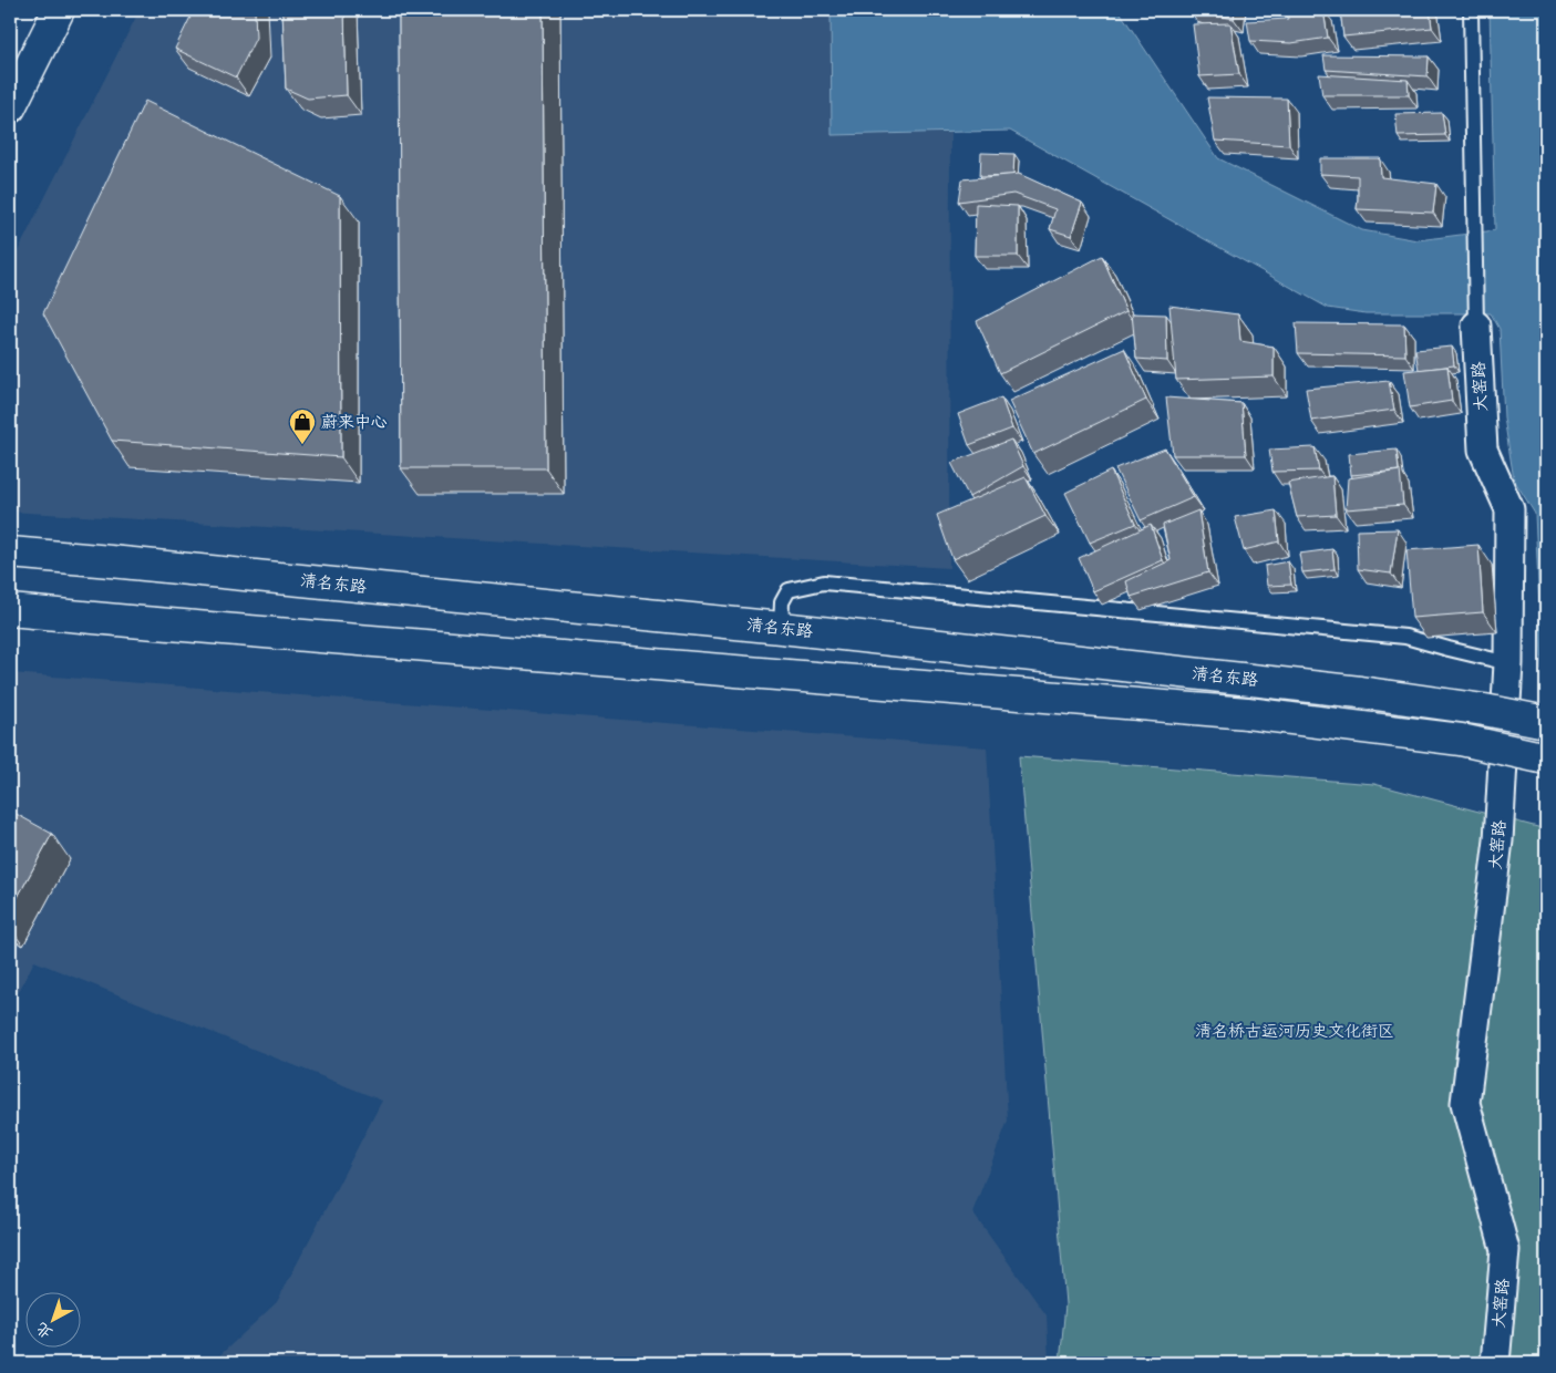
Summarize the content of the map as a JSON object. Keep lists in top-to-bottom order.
{
  "streets": {
    "main road": ["清名东路"],
    "street": ["大窑路"]
  },
  "parks": ["清名桥古运河历史文化街区"],
  "places": {
    "shop": ["蔚来中心"]
  },
  "north": "bottom left"
}
